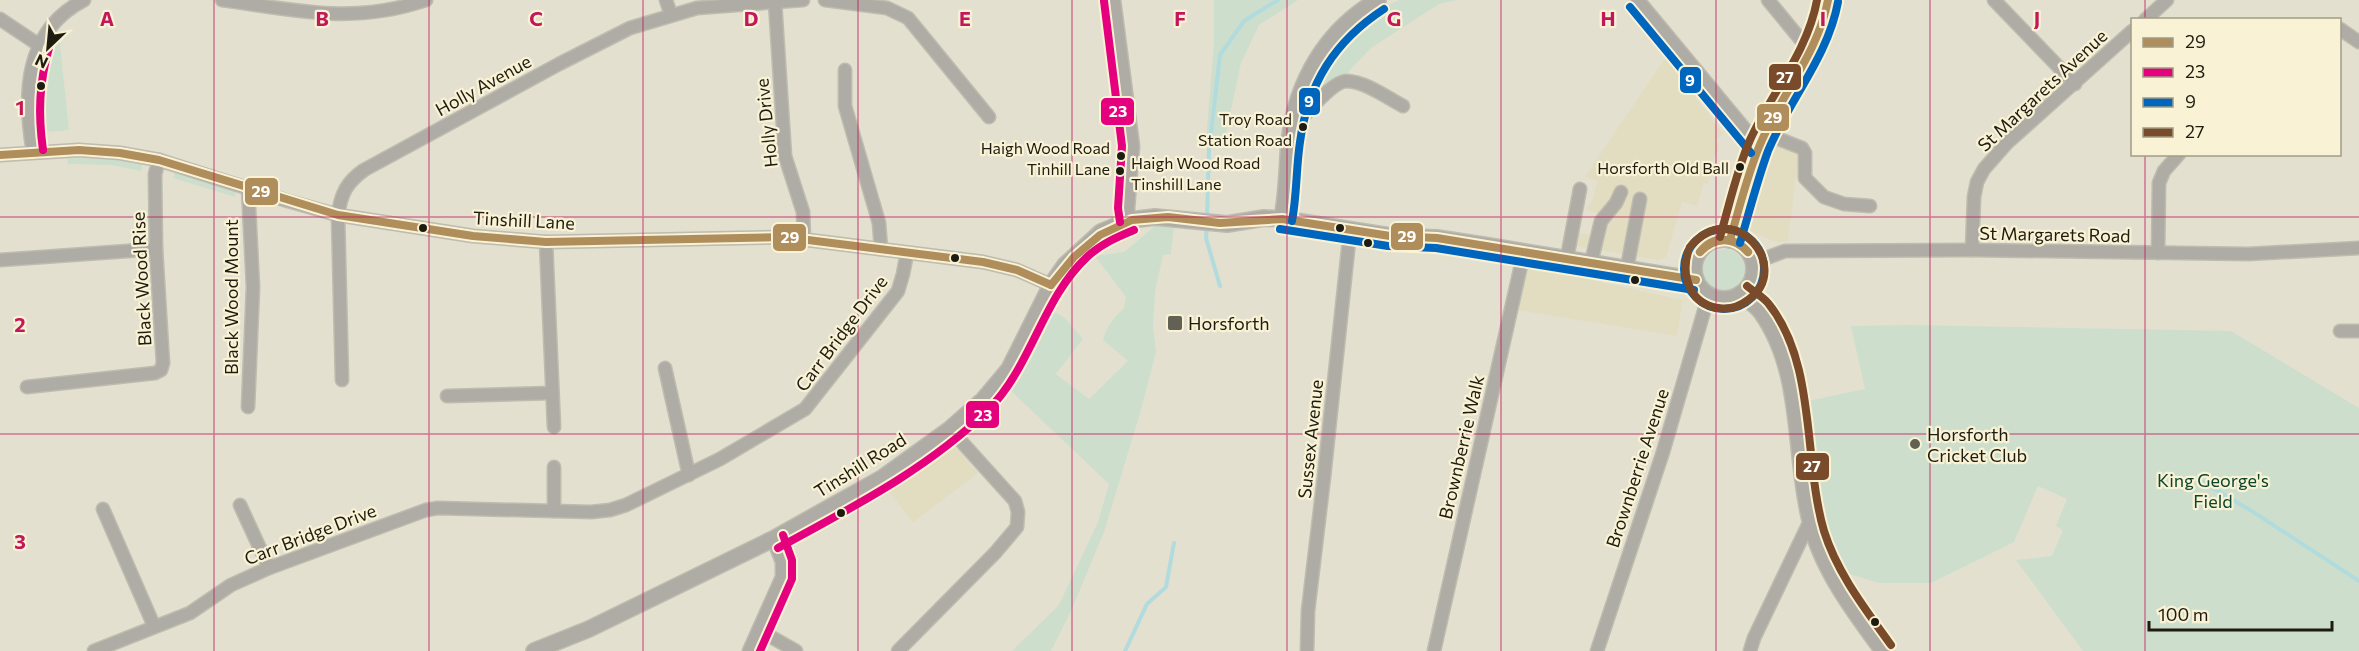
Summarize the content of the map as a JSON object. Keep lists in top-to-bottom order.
{
  "streets": {
    "street": [
      "Holly Avenue",
      "St Margarets Avenue",
      "Holly Drive",
      "Tinshill Lane",
      "St Margarets Road",
      "Black Wood Rise",
      "Black Wood Mount",
      "Carr Bridge Drive",
      "Sussex Avenue",
      "Brownberrie Walk",
      "Tinshill Road",
      "Brownberrie Avenue"
    ]
  },
  "crossings": [
    ["Holly Avenue", "Holly Drive"],
    ["Holly Avenue", "Tinshill Lane"],
    ["St Margarets Avenue", "St Margarets Road"],
    ["Holly Drive", "Tinshill Lane"],
    ["Tinshill Lane", "Black Wood Rise"],
    ["Tinshill Lane", "Black Wood Mount"],
    ["Tinshill Lane", "Carr Bridge Drive"],
    ["Tinshill Lane", "Tinshill Road"],
    ["St Margarets Road", "Tinshill Road"],
    ["St Margarets Road", "Brownberrie Avenue"],
    ["Sussex Avenue", "Tinshill Road"],
    ["Brownberrie Walk", "Tinshill Road"],
    ["Tinshill Road", "Brownberrie Avenue"]
  ],
  "parks": ["King George's Field"],
  "places": {
    "other": [
      "Troy Road Station Road",
      "Haigh Wood Road Tinhill Lane",
      "Horsforth Old Ball",
      "Haigh Wood Road Tinshill Lane",
      "Horsforth Cricket Club"
    ],
    "transit": ["Horsforth"]
  },
  "lines": [
    "transit line 29",
    "transit line 27",
    "transit line 23",
    "transit line 9"
  ],
  "legend": [
    "29",
    "23",
    "9",
    "27"
  ],
  "scale_bar": "100 m",
  "north": "bottom left",
  "grid": {
    "columns": [
      "A",
      "B",
      "C",
      "D",
      "E",
      "F",
      "G",
      "H",
      "I",
      "J"
    ],
    "rows": ["1", "2", "3"]
  }
}
